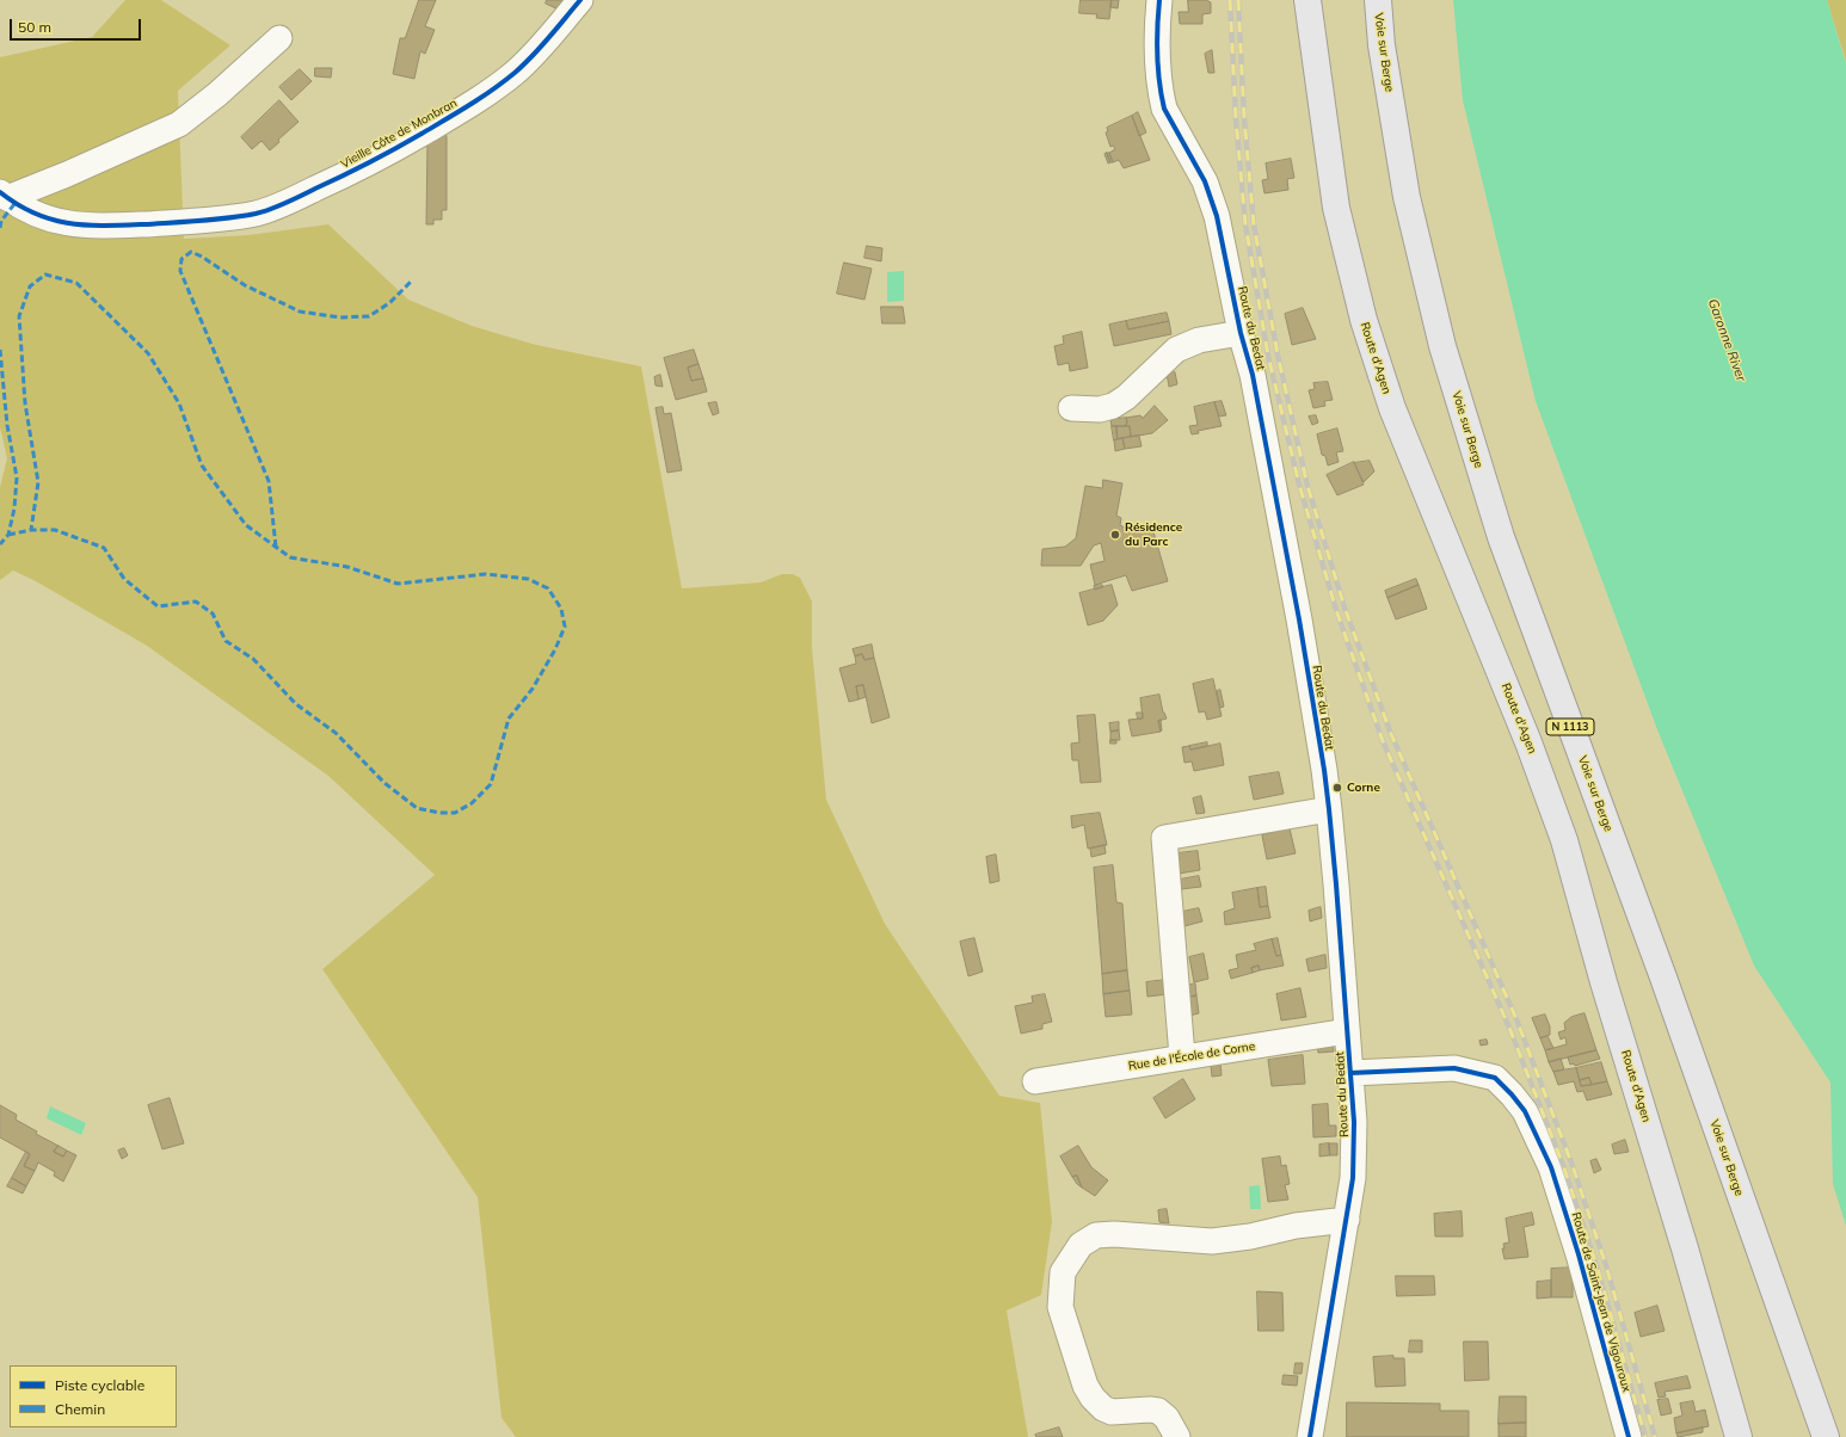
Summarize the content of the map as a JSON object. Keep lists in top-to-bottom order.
{
  "streets": {
    "main road": ["Voie sur Berge", "Route d'Agen", "N 1113"],
    "street": [
      "Vieille Côte de Monbran",
      "Route du Bedat",
      "Rue de l'École de Corne",
      "Route de Saint-Jean de Vigouroux"
    ]
  },
  "crossings": [
    ["Route du Bedat", "Rue de l'École de Corne"],
    ["Route du Bedat", "Route de Saint-Jean de Vigouroux"]
  ],
  "water": ["Garonne River"],
  "places": ["Résidence du Parc", "Corne"],
  "legend": ["Piste cyclable", "Chemin"],
  "scale_bar": "50 m"
}
